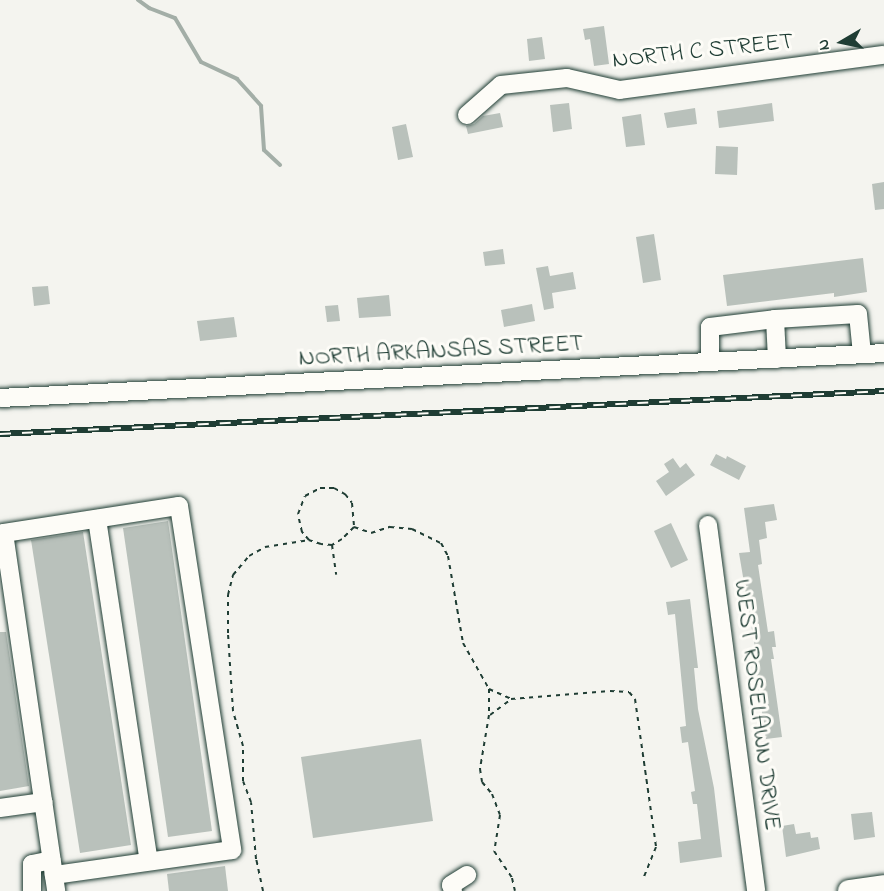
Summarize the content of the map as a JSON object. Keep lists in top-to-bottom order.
{
  "streets": {
    "street": ["NORTH C STREET", "NORTH ARKANSAS STREET", "WEST ROSELAWN DRIVE"]
  },
  "north": "left"
}
